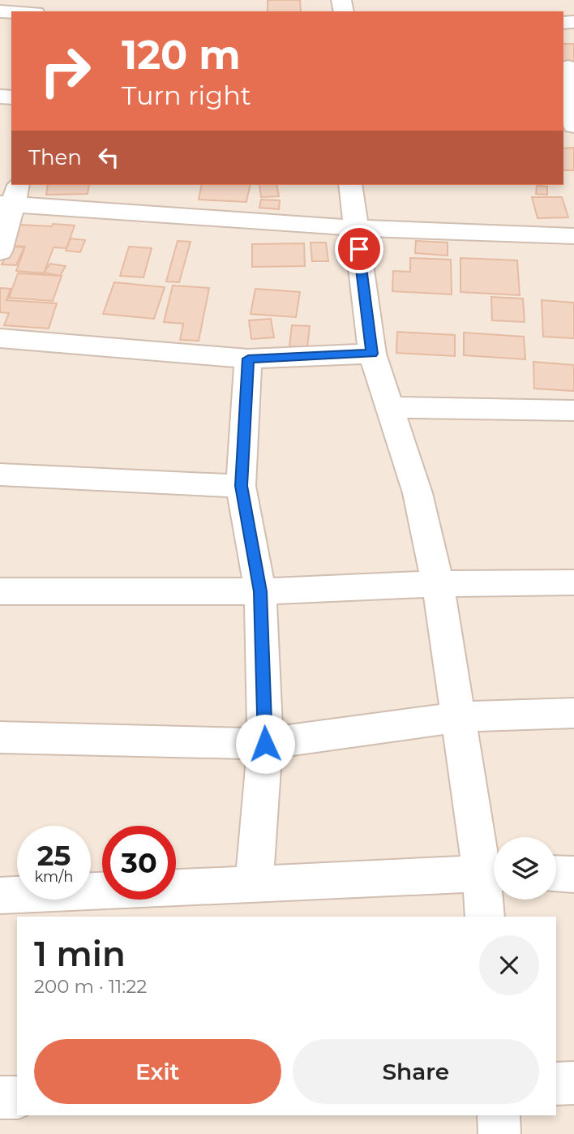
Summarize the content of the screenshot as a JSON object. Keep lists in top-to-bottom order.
{
  "page": {
    "turn": ["120 m", "Turn right"],
    "then": "Then",
    "speed": "25 km/h",
    "limit": "30",
    "heading": ["1 min", "200 m · 11:22"],
    "buttons": ["Exit", "Share"]
  }
}
